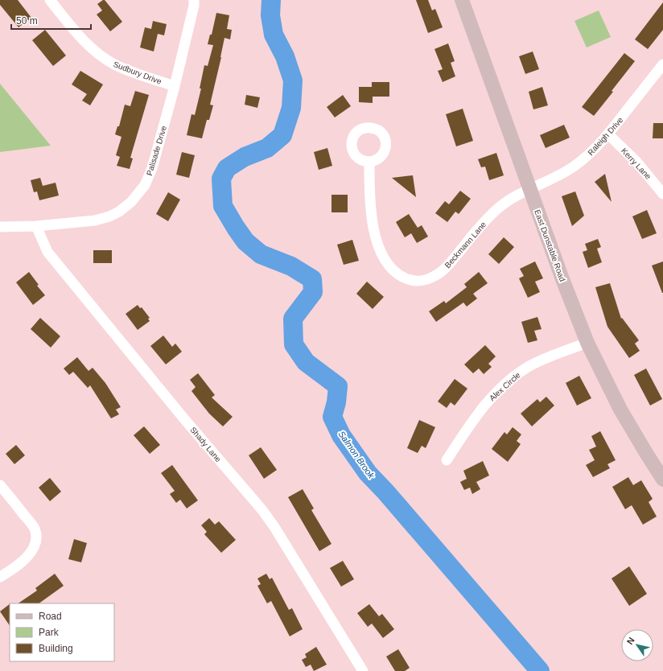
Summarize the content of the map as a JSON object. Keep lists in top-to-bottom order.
{
  "streets": {
    "street": [
      "Sudbury Drive",
      "Raleigh Drive",
      "Palisade Drive",
      "Kerry Lane",
      "Beckmann Lane",
      "East Dunstable Road",
      "Alex Circle",
      "Shady Lane"
    ]
  },
  "crossings": [
    ["Sudbury Drive", "Palisade Drive"],
    ["Raleigh Drive", "Kerry Lane"],
    ["Raleigh Drive", "Beckmann Lane"],
    ["Raleigh Drive", "East Dunstable Road"],
    ["Palisade Drive", "Shady Lane"],
    ["Beckmann Lane", "East Dunstable Road"],
    ["East Dunstable Road", "Alex Circle"]
  ],
  "water": ["Salmon Brook"],
  "legend": ["Road", "Park", "Building"],
  "scale_bar": "50 m",
  "north": "top left"
}
